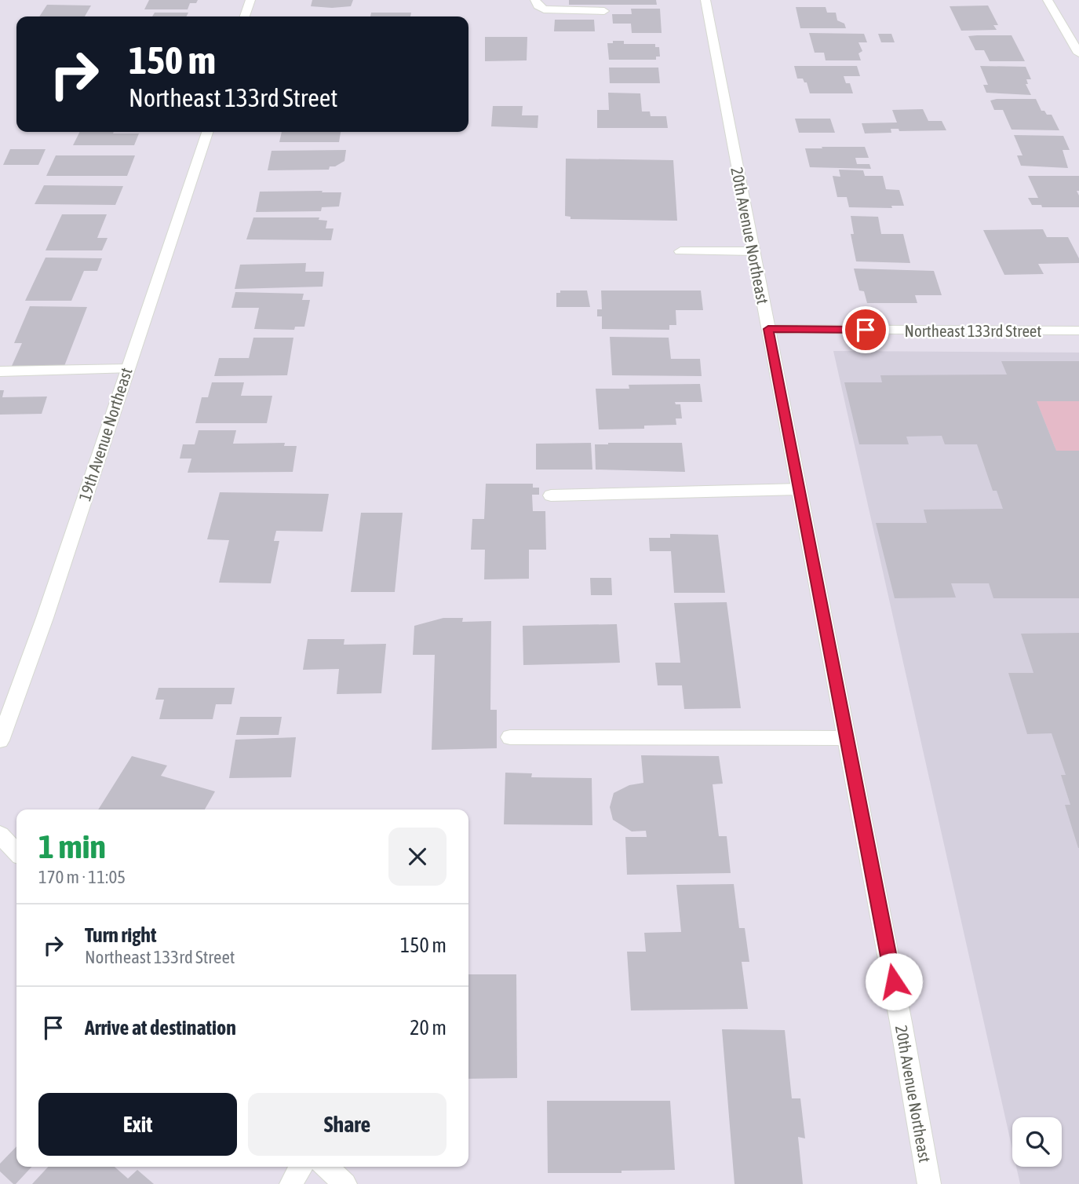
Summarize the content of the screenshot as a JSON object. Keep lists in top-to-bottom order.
{
  "streets": {
    "street": ["20th Avenue Northeast", "Northeast 133rd Street", "19th Avenue Northeast"]
  },
  "crossings": [
    ["20th Avenue Northeast", "Northeast 133rd Street"]
  ],
  "page": {
    "turn": ["150 m", "Northeast 133rd Street"],
    "heading": ["1 min", "170 m · 11:05"],
    "list": [
      {
        "name": "Turn right",
        "note": "Northeast 133rd Street",
        "value": "150 m"
      },
      {
        "name": "Arrive at destination",
        "value": "20 m"
      }
    ],
    "buttons": ["Exit", "Share"]
  }
}
